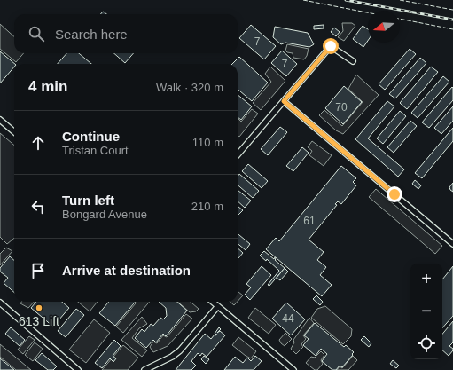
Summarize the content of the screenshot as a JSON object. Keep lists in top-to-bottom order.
{
  "places": ["613 Lift"],
  "house_numbers": [
    "7",
    "7",
    "70",
    "61",
    "44"
  ],
  "north": "left",
  "page": {
    "search": "Search here",
    "heading": ["4 min", "Walk · 320 m"],
    "list": [
      ["Continue", "Tristan Court", "110 m"],
      ["Turn left", "Bongard Avenue", "210 m"],
      "Arrive at destination"
    ],
    "map_buttons": ["+", "−"]
  }
}
